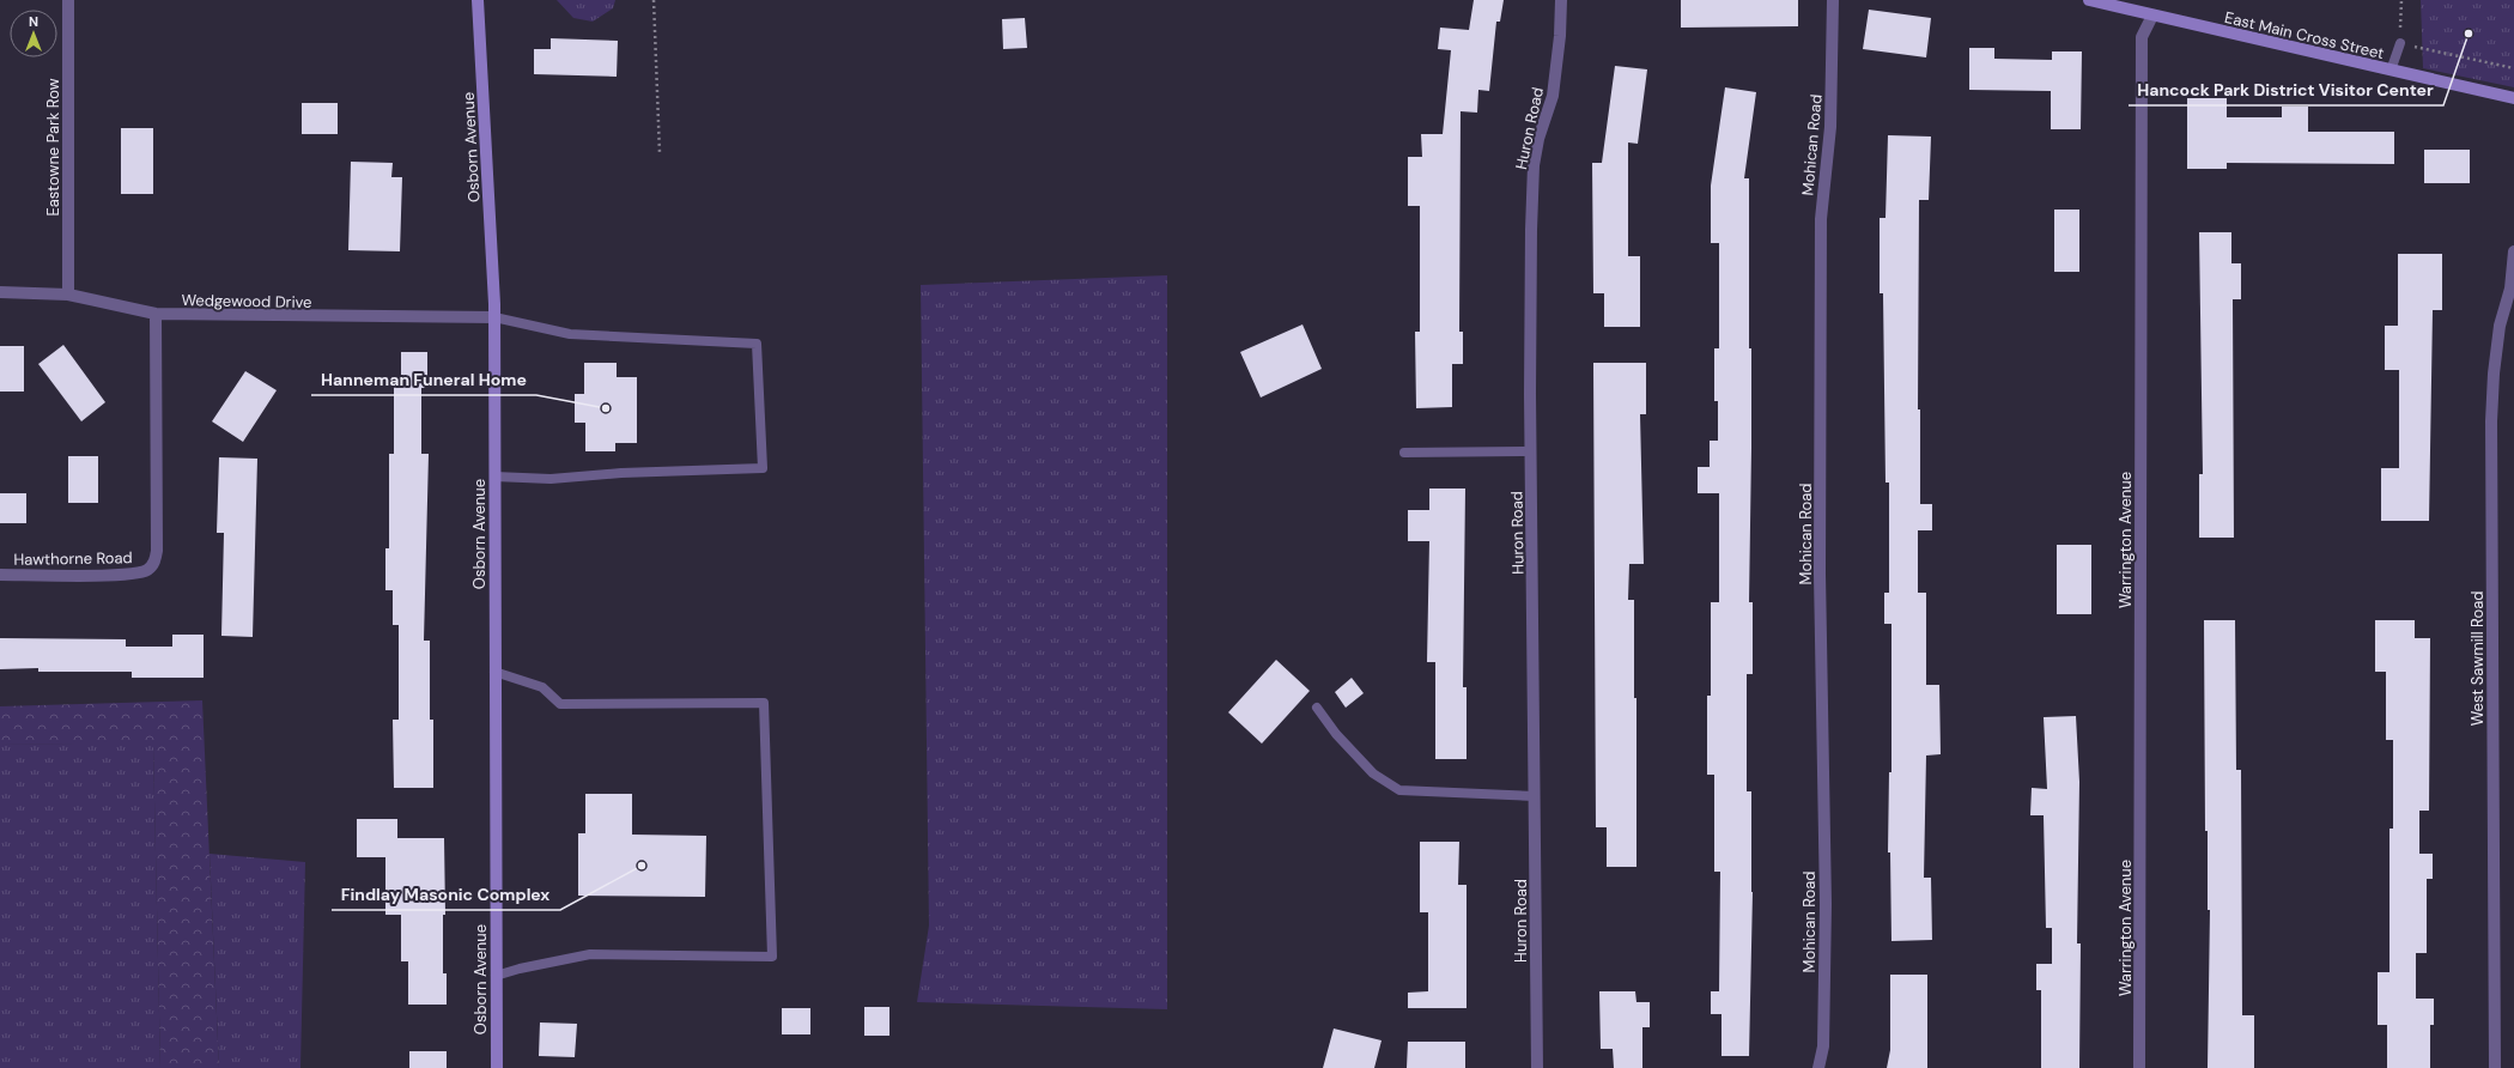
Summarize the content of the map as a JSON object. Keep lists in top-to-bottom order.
{
  "streets": {
    "main road": ["East Main Cross Street", "Osborn Avenue"],
    "street": [
      "Huron Road",
      "Mohican Road",
      "Eastowne Park Row",
      "Wedgewood Drive",
      "Warrington Avenue",
      "Hawthorne Road",
      "West Sawmill Road"
    ]
  },
  "crossings": [
    ["East Main Cross Street", "Warrington Avenue"],
    ["Eastowne Park Row", "Wedgewood Drive"],
    ["Osborn Avenue", "Wedgewood Drive"],
    ["Wedgewood Drive", "Hawthorne Road"]
  ],
  "places": ["Hancock Park District Visitor Center", "Hanneman Funeral Home", "Findlay Masonic Complex"],
  "north": "top"
}
